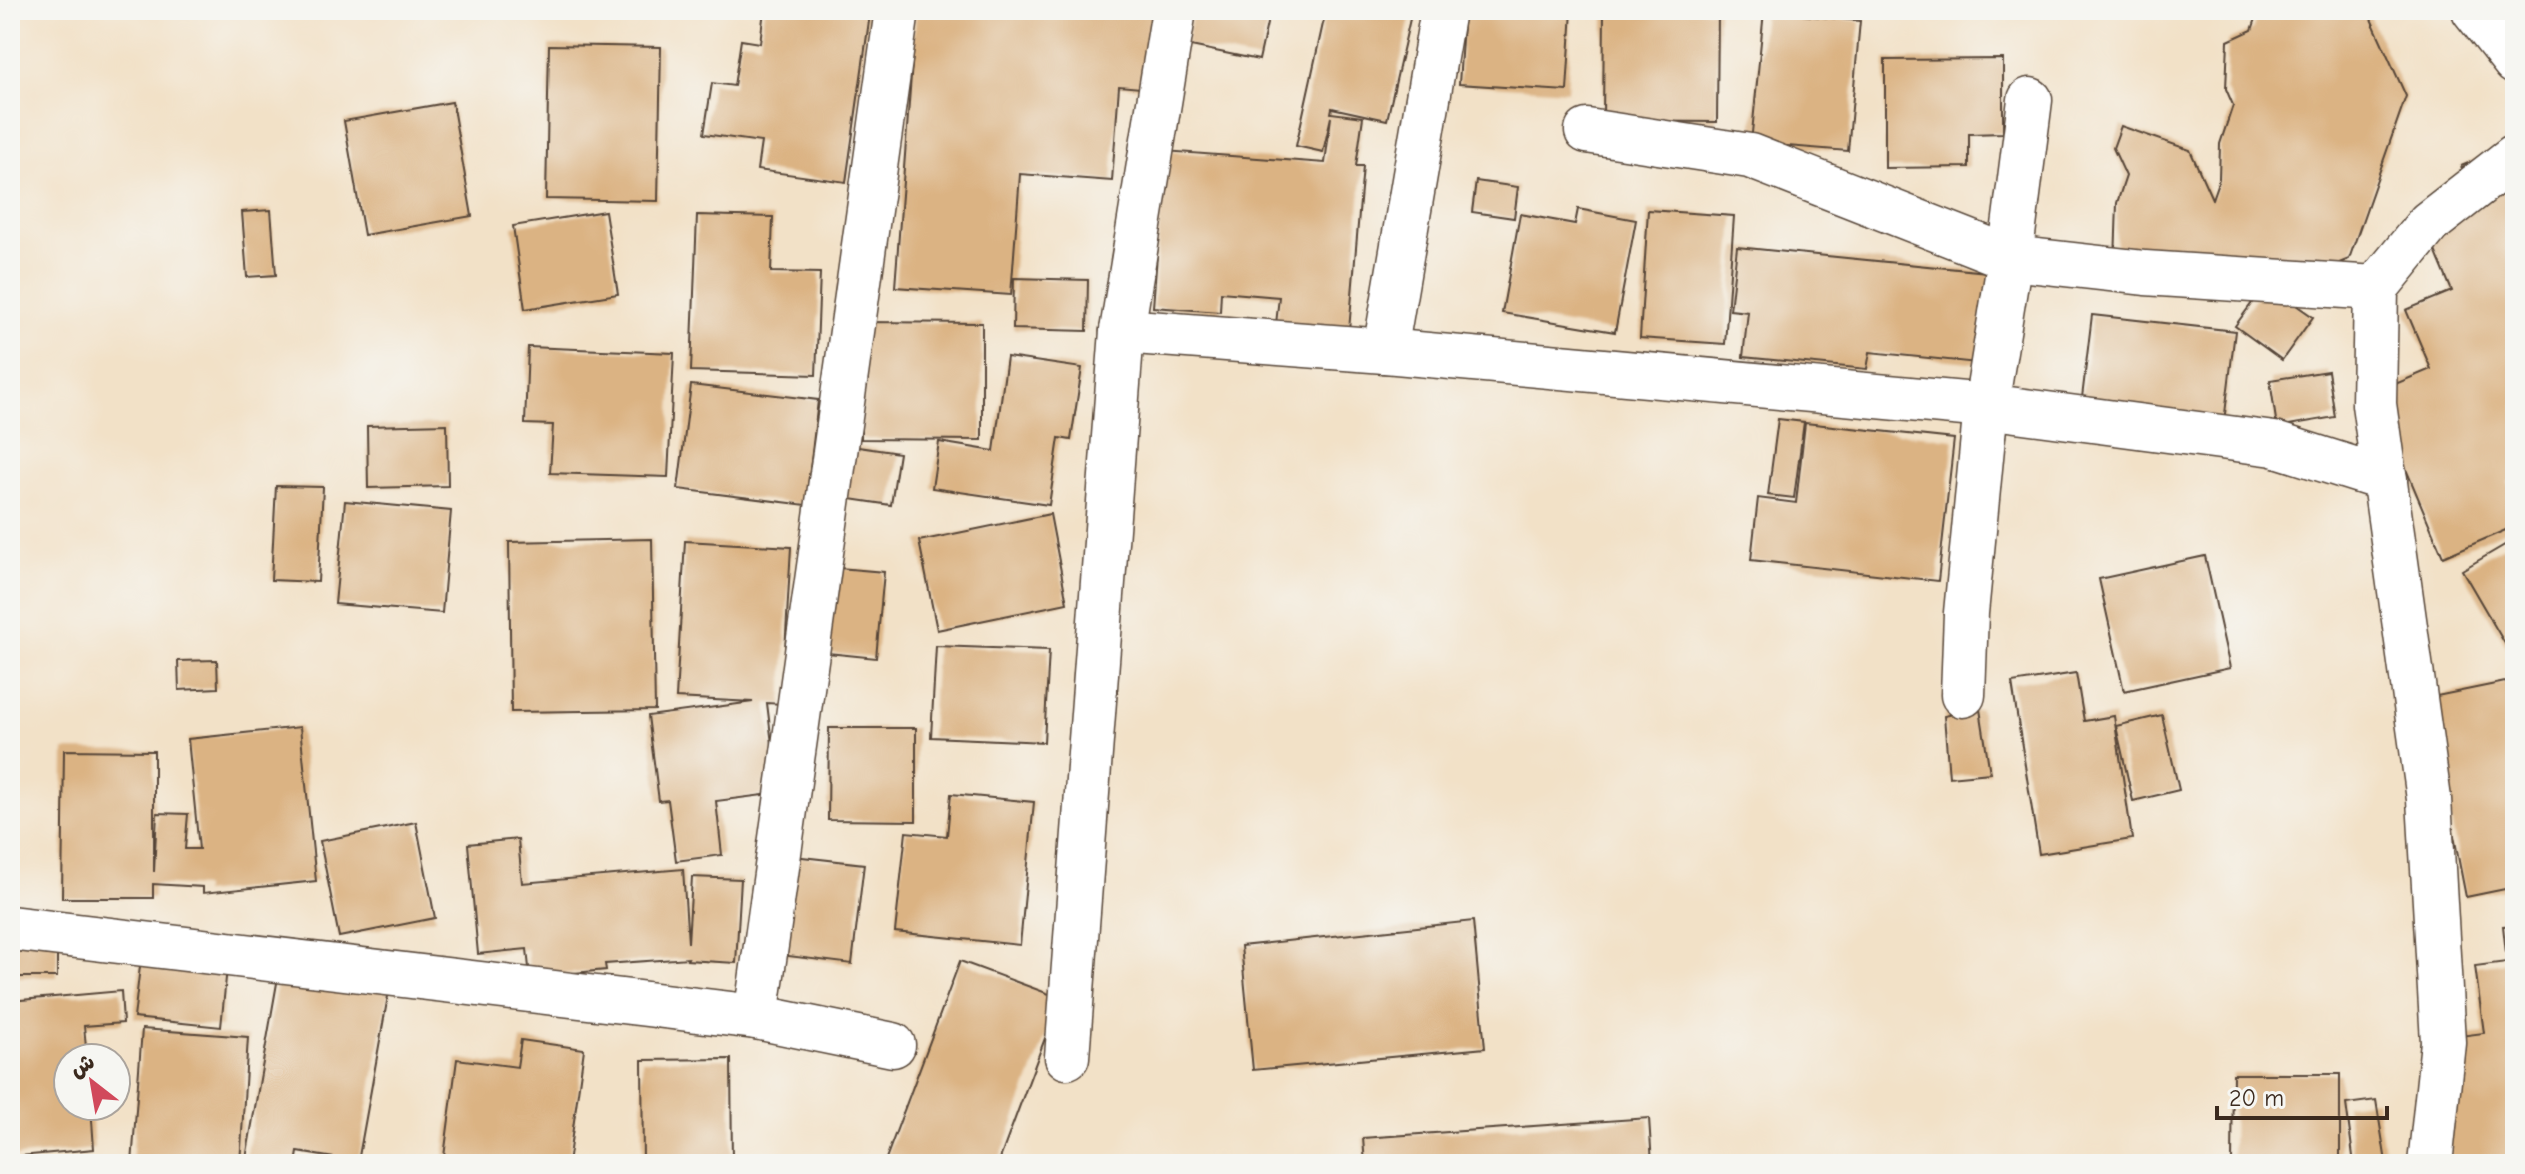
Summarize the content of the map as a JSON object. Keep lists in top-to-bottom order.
{
  "scale_bar": "20 m",
  "north": "top left"
}
